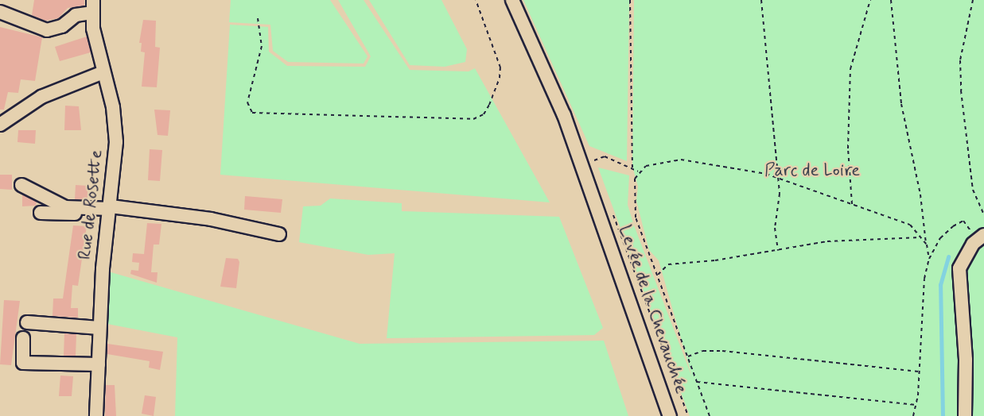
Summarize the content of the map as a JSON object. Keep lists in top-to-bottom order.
{
  "streets": {
    "street": ["Rue de Rosette", "Levée de la Chevauchée"]
  },
  "parks": ["Parc de Loire"]
}
